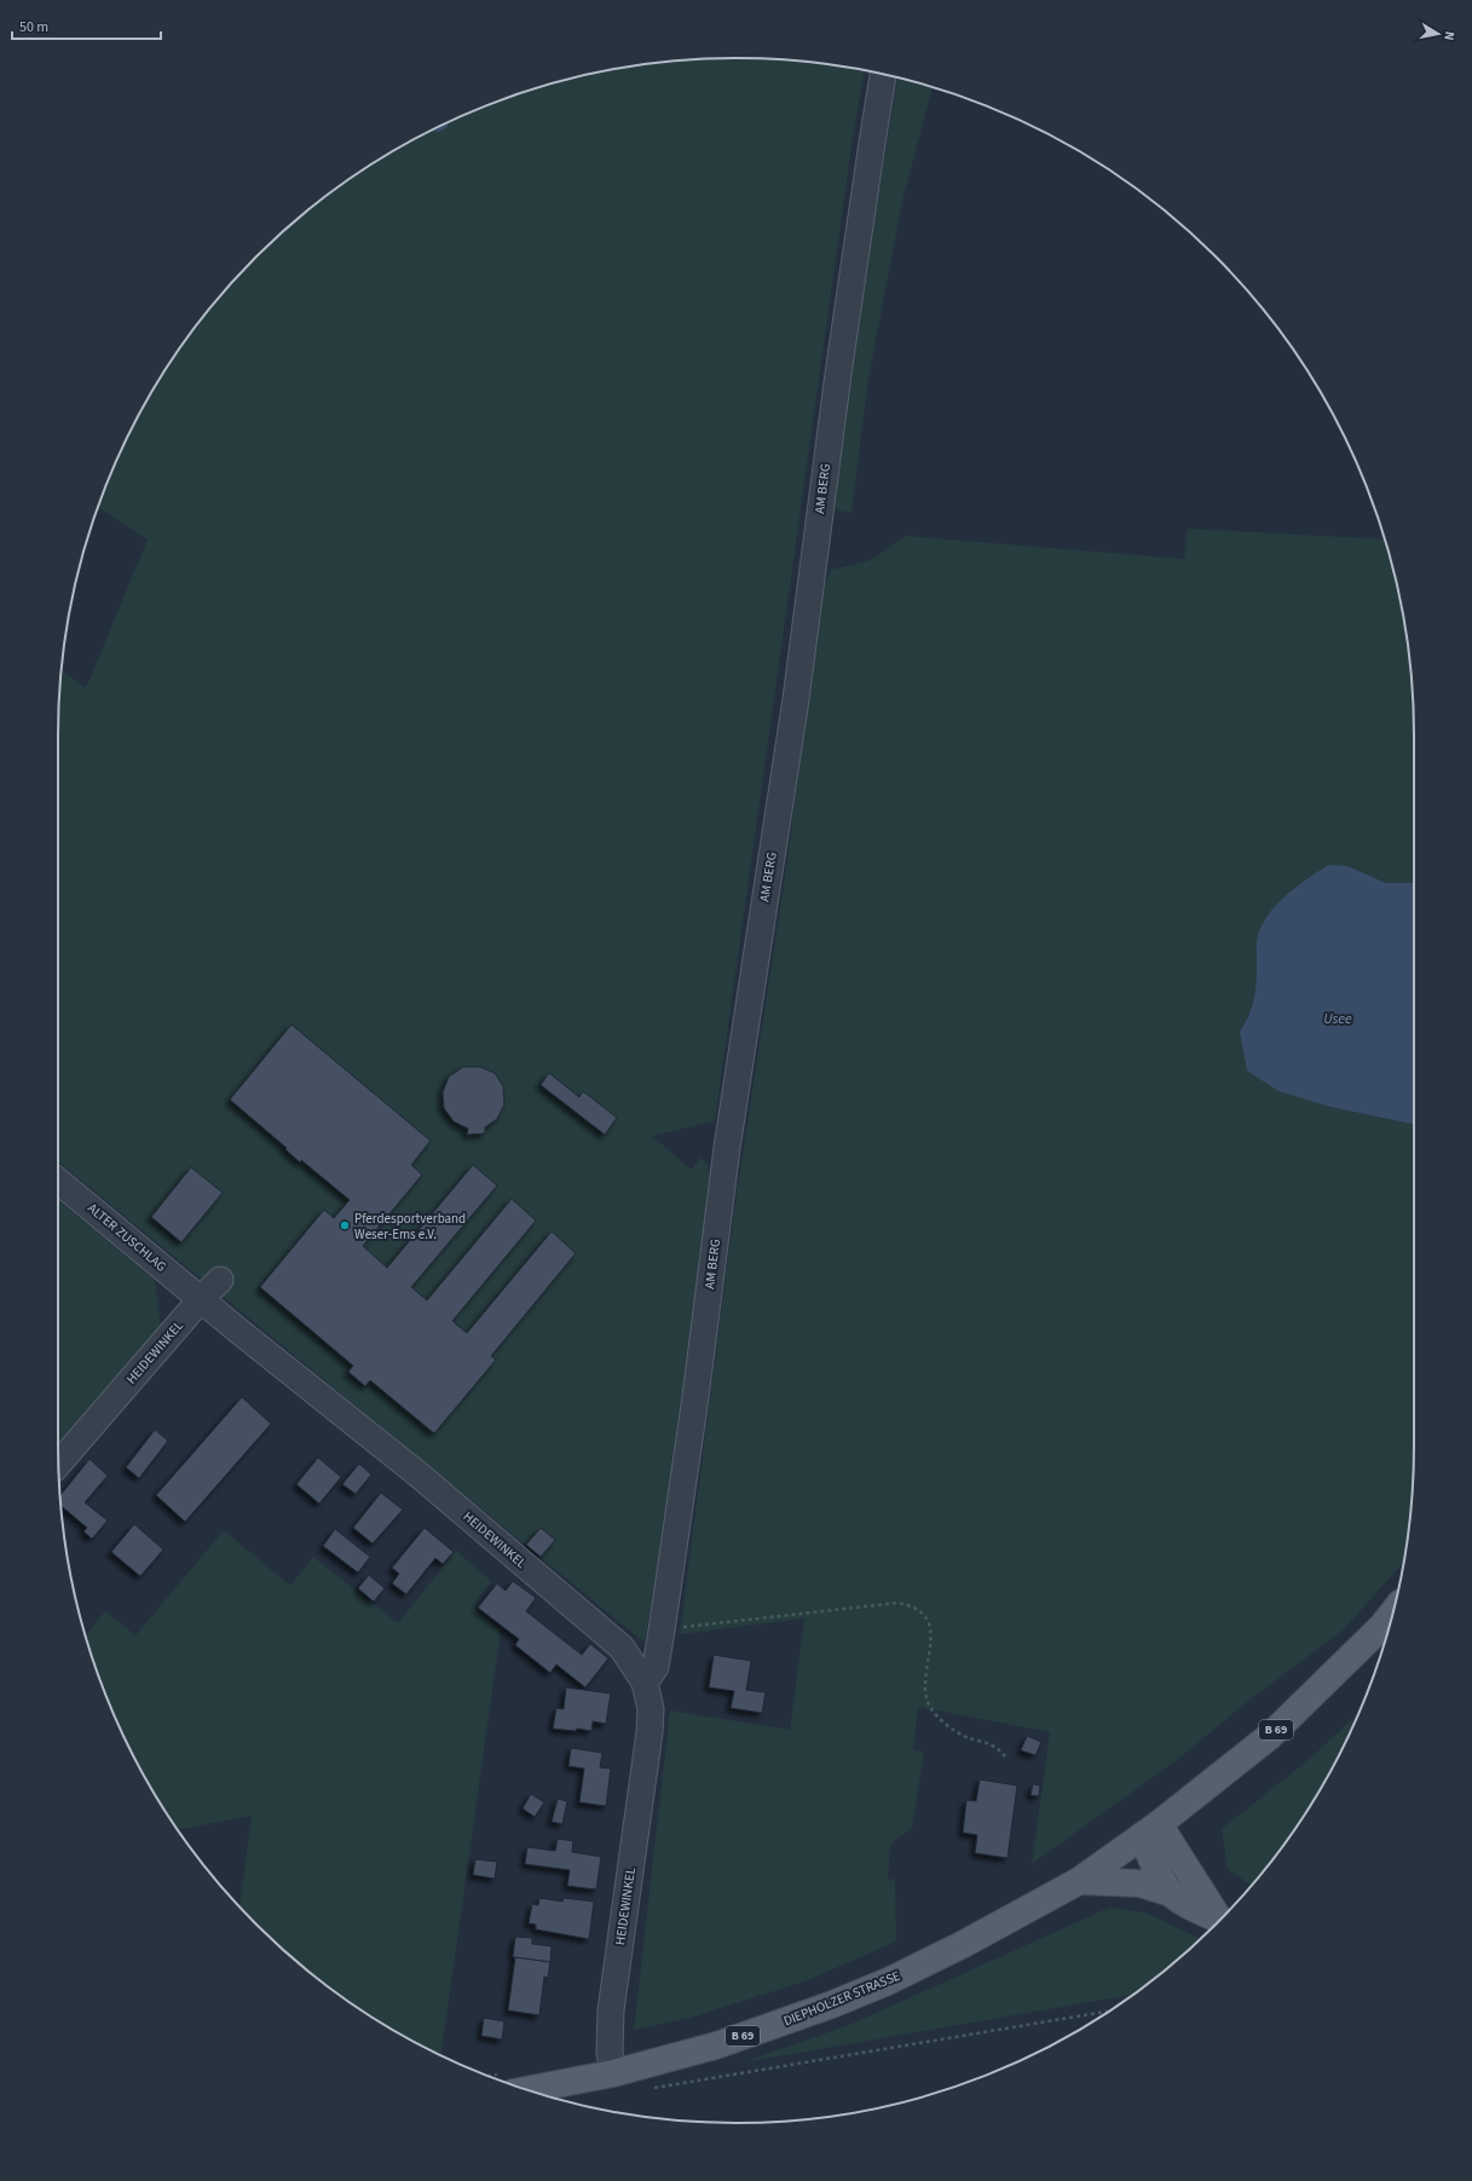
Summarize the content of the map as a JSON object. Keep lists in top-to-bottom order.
{
  "streets": {
    "main road": ["B 69", "DIEPHOLZER STRASSE"],
    "street": ["AM BERG", "ALTER ZUSCHLAG", "HEIDEWINKEL"]
  },
  "crossings": [
    ["AM BERG", "HEIDEWINKEL"],
    ["ALTER ZUSCHLAG", "HEIDEWINKEL"],
    ["HEIDEWINKEL", "DIEPHOLZER STRASSE"],
    ["B 69", "DIEPHOLZER STRASSE"]
  ],
  "water": ["Usee"],
  "places": ["Pferdesportverband Weser-Ems e.V."],
  "scale_bar": "50 m",
  "north": "right"
}
